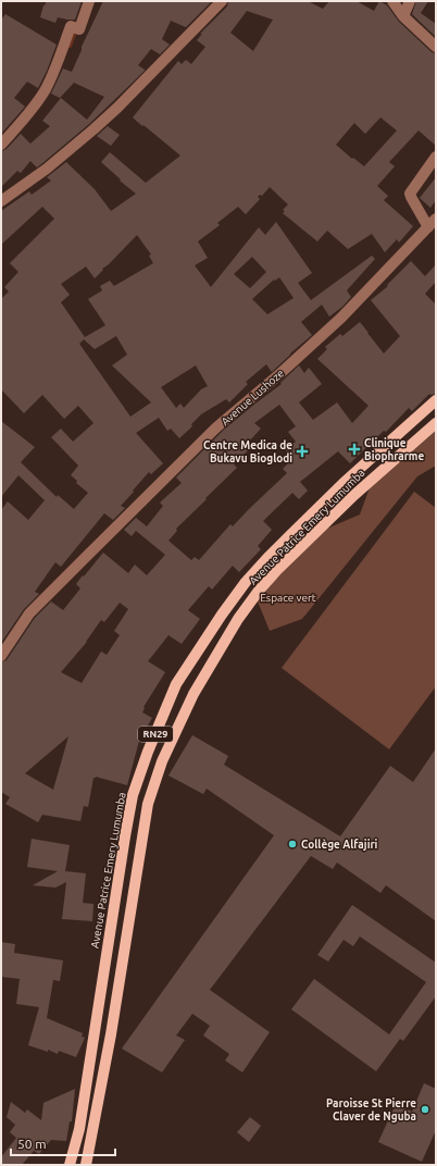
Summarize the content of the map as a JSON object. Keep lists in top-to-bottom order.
{
  "streets": {
    "main road": ["Avenue Patrice Emery Lumumba", "RN29"],
    "street": ["Avenue Lushoze"]
  },
  "parks": ["Espace vert"],
  "places": {
    "health": ["Clinique Biophrarme", "Centre Medica de Bukavu Bioglodi"],
    "other": ["Collège Alfajiri", "Paroisse St Pierre Claver de Nguba"]
  },
  "scale_bar": "50 m"
}
